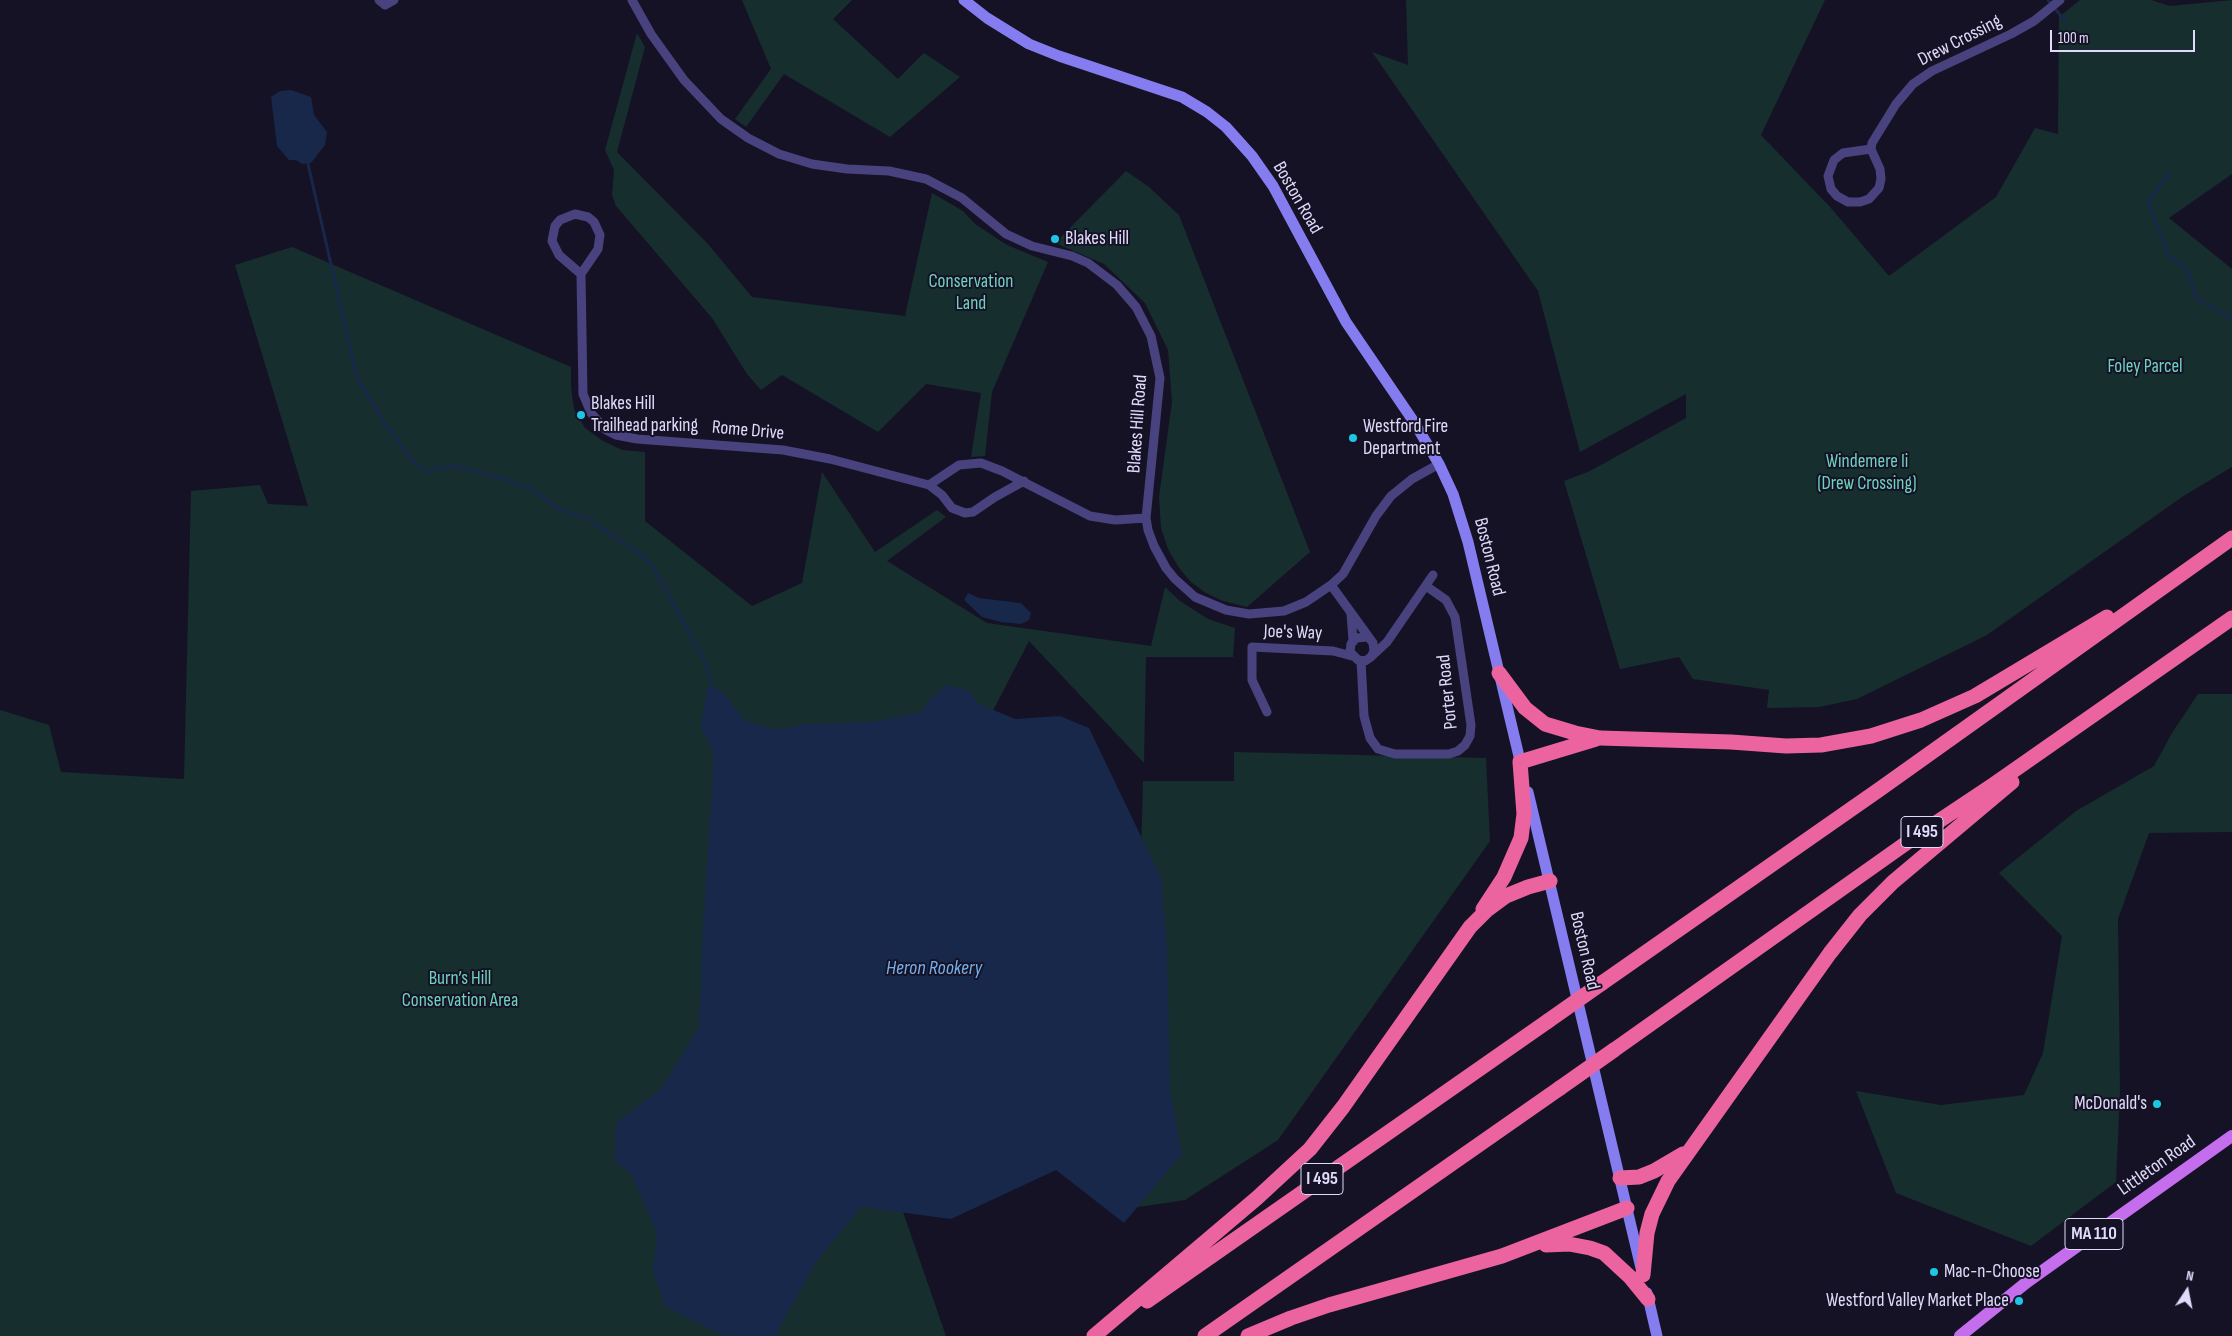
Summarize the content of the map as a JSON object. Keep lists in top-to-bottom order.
{
  "streets": {
    "highway": ["I 495"],
    "main road": ["Boston Road", "Littleton Road", "MA 110"],
    "street": [
      "Drew Crossing",
      "Blakes Hill Road",
      "Rome Drive",
      "Joe's Way",
      "Porter Road"
    ]
  },
  "crossings": [
    ["Boston Road", "Blakes Hill Road"],
    ["Joe's Way", "Porter Road"]
  ],
  "water": ["Heron Rookery"],
  "parks": [
    "Conservation Land",
    "Foley Parcel",
    "Windemere Ii (Drew Crossing)",
    "Burn’s Hill Conservation Area"
  ],
  "places": [
    "Blakes Hill",
    "Blakes Hill Trailhead parking",
    "Westford Fire Department",
    "McDonald's",
    "Mac-n-Choose",
    "Westford Valley Market Place"
  ],
  "scale_bar": "100 m",
  "north": "top"
}
